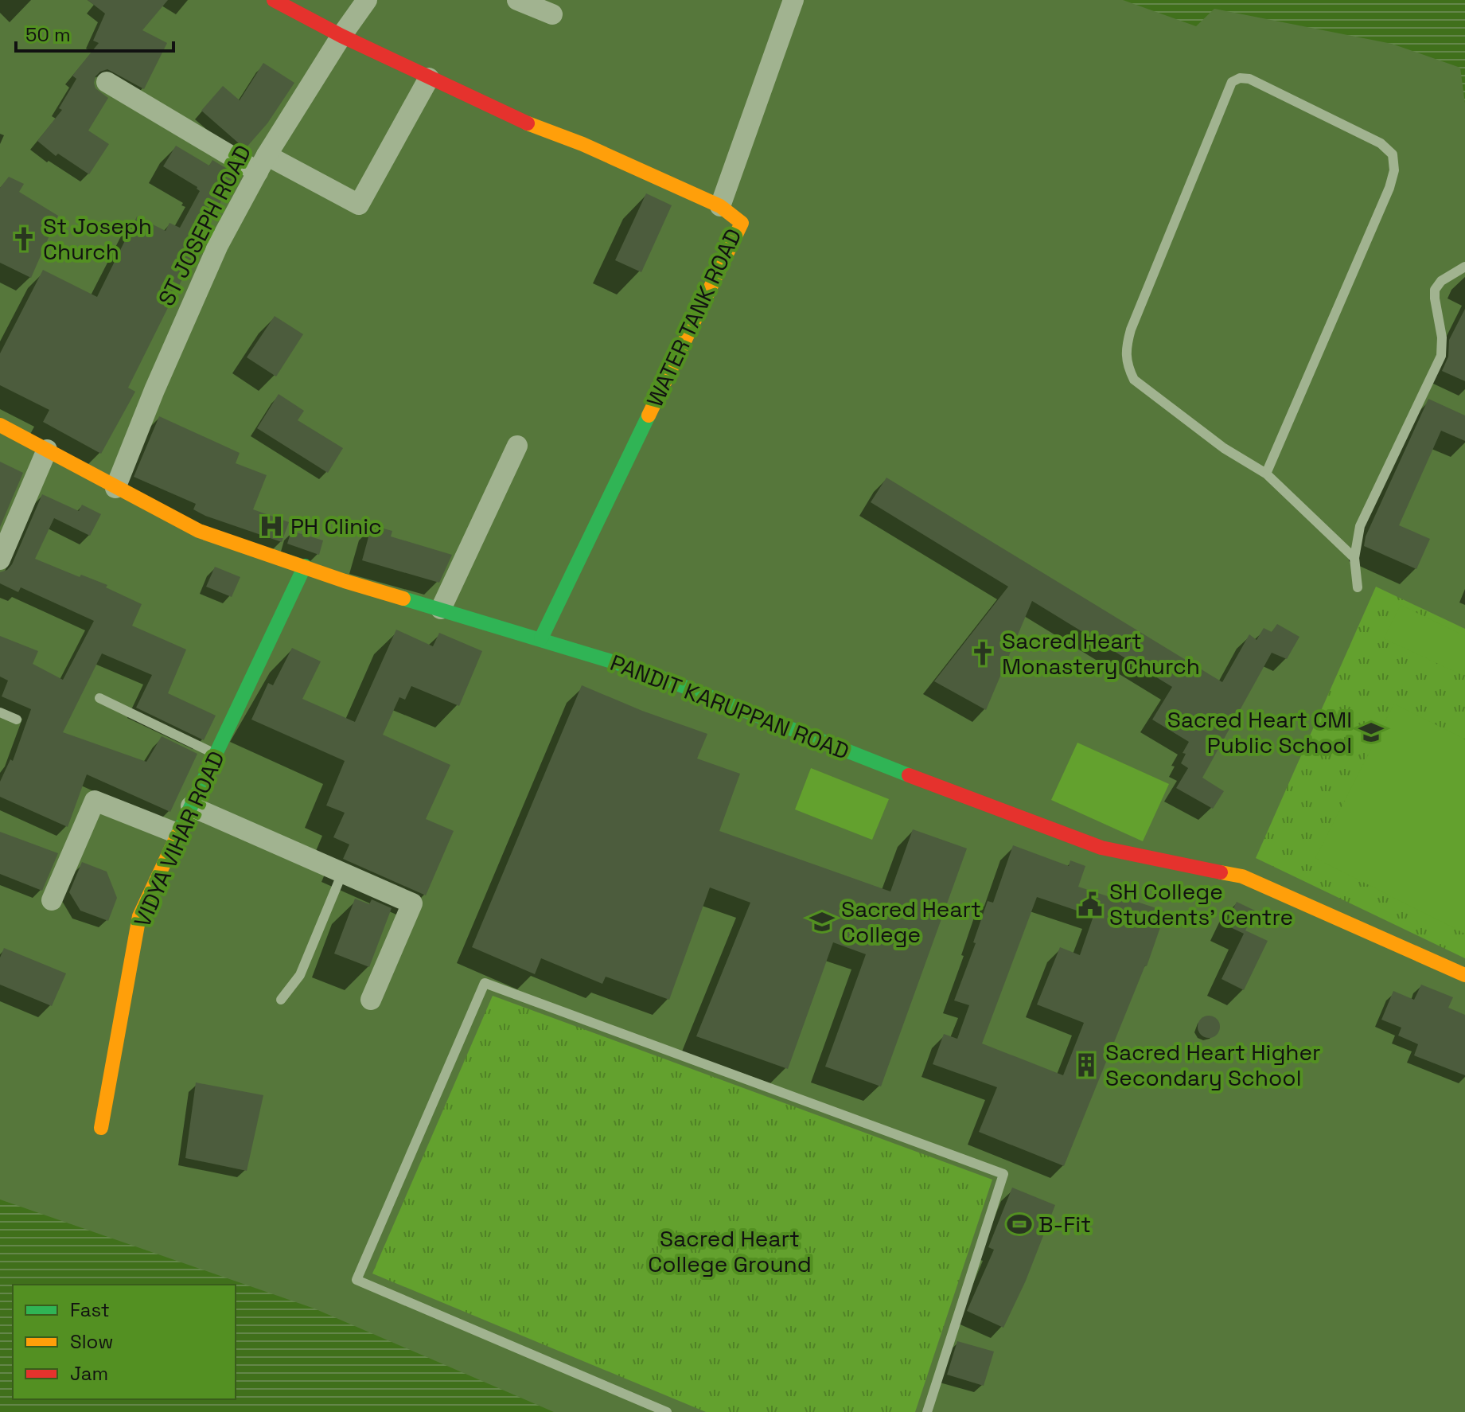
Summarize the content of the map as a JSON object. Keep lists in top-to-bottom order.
{
  "streets": {
    "street": [
      "ST JOSEPH ROAD",
      "WATER TANK ROAD",
      "PANDIT KARUPPAN ROAD",
      "VIDYA VIHAR ROAD"
    ]
  },
  "crossings": [
    ["ST JOSEPH ROAD", "WATER TANK ROAD"],
    ["ST JOSEPH ROAD", "PANDIT KARUPPAN ROAD"],
    ["WATER TANK ROAD", "PANDIT KARUPPAN ROAD"],
    ["PANDIT KARUPPAN ROAD", "VIDYA VIHAR ROAD"]
  ],
  "parks": ["Sacred Heart College Ground"],
  "places": {
    "church": ["St Joseph Church", "Sacred Heart Monastery Church"],
    "hospital": ["PH Clinic"],
    "school or university": ["Sacred Heart CMI Public School", "Sacred Heart College"],
    "public building": ["SH College Students' Centre"],
    "building": ["Sacred Heart Higher Secondary School"],
    "sports": ["B-Fit"]
  },
  "legend": ["Fast", "Slow", "Jam"],
  "scale_bar": "50 m"
}
